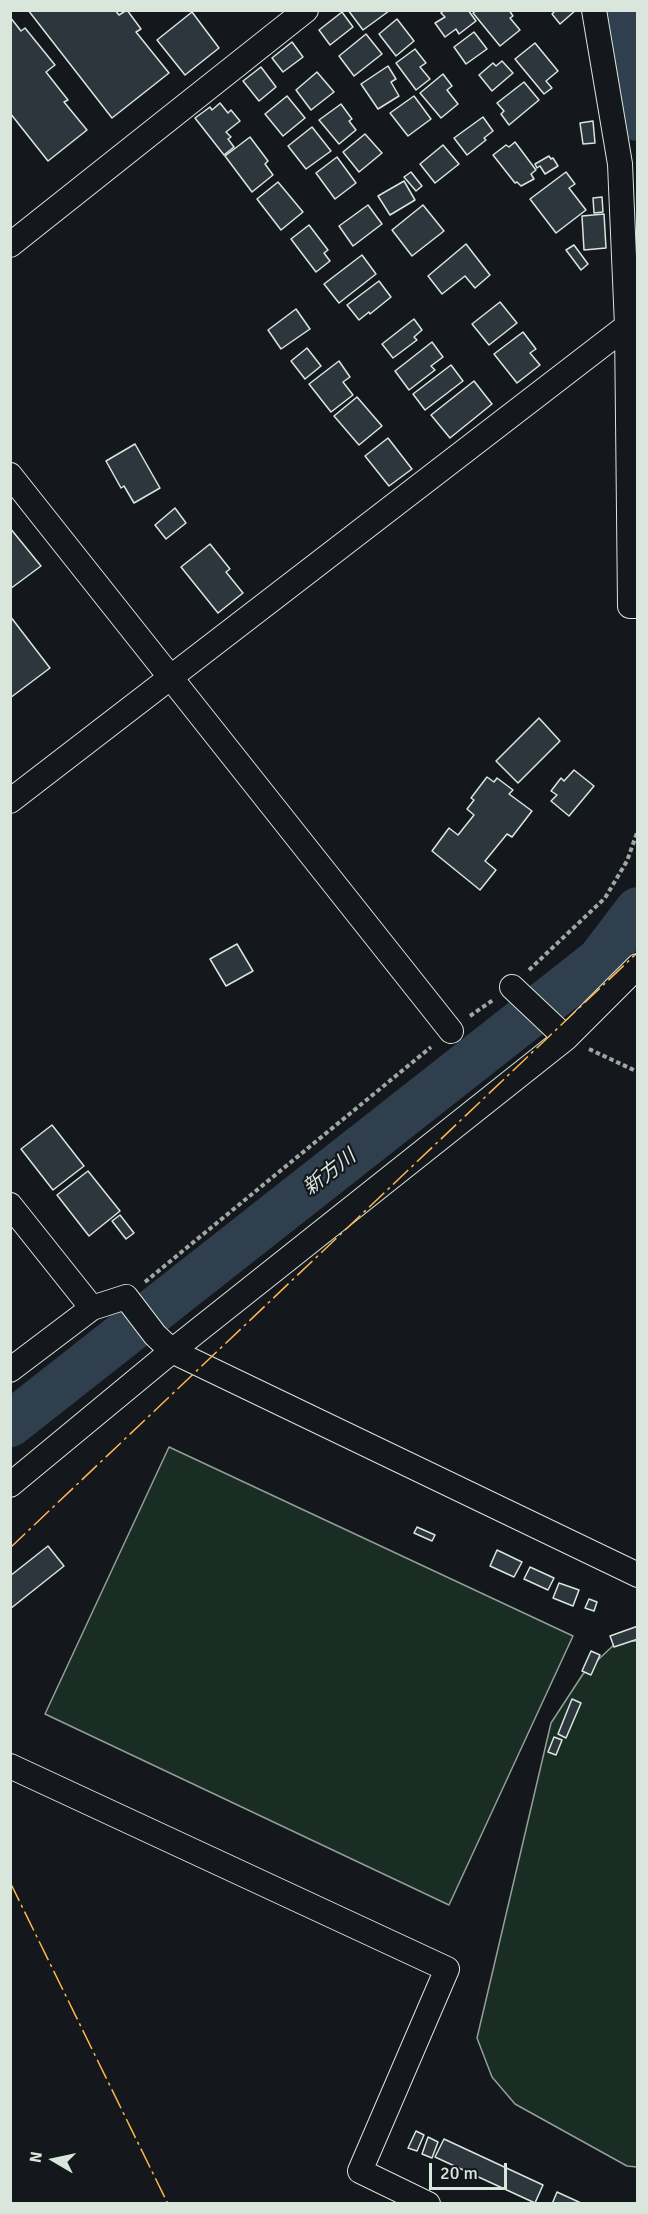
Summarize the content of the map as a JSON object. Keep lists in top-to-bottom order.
{
  "water": ["新方川"],
  "scale_bar": "20 m",
  "north": "left"
}
